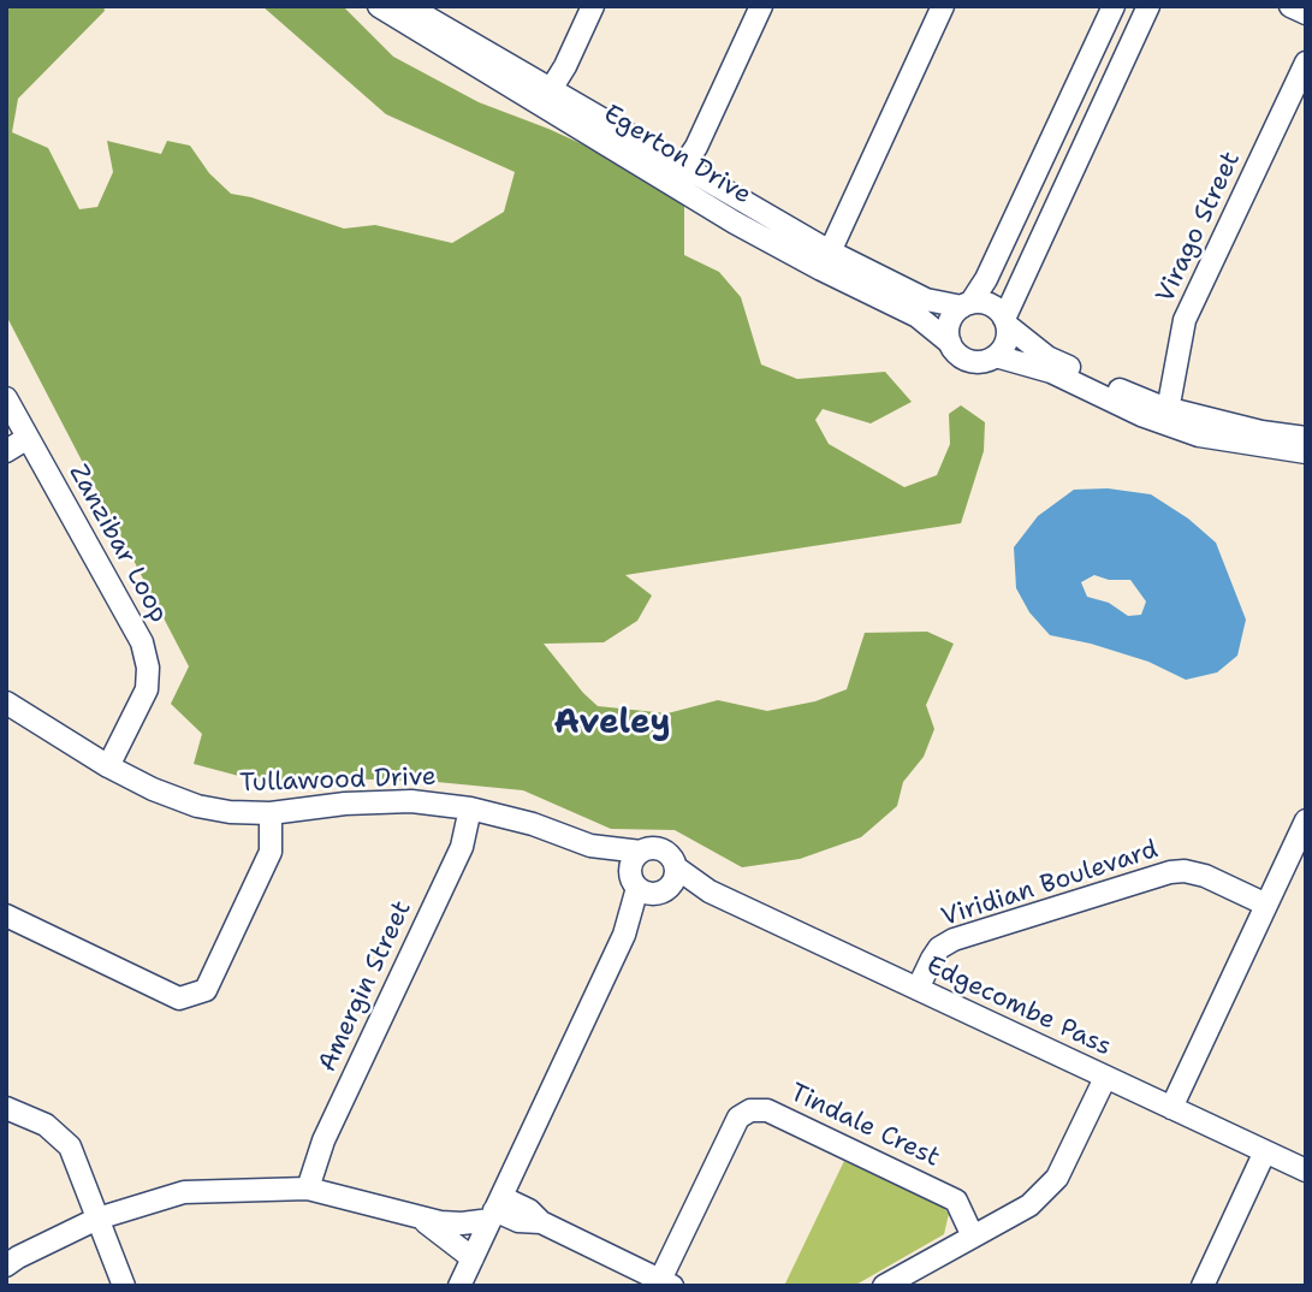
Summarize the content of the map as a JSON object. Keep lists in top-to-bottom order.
{
  "streets": {
    "street": [
      "Egerton Drive",
      "Virago Street",
      "Zanzibar Loop",
      "Tullawood Drive",
      "Viridian Boulevard",
      "Amergin Street",
      "Edgecombe Pass",
      "Tindale Crest"
    ]
  },
  "crossings": [
    ["Zanzibar Loop", "Tullawood Drive"],
    ["Tullawood Drive", "Amergin Street"],
    ["Tullawood Drive", "Edgecombe Pass"],
    ["Viridian Boulevard", "Edgecombe Pass"]
  ],
  "districts": ["Aveley"]
}
